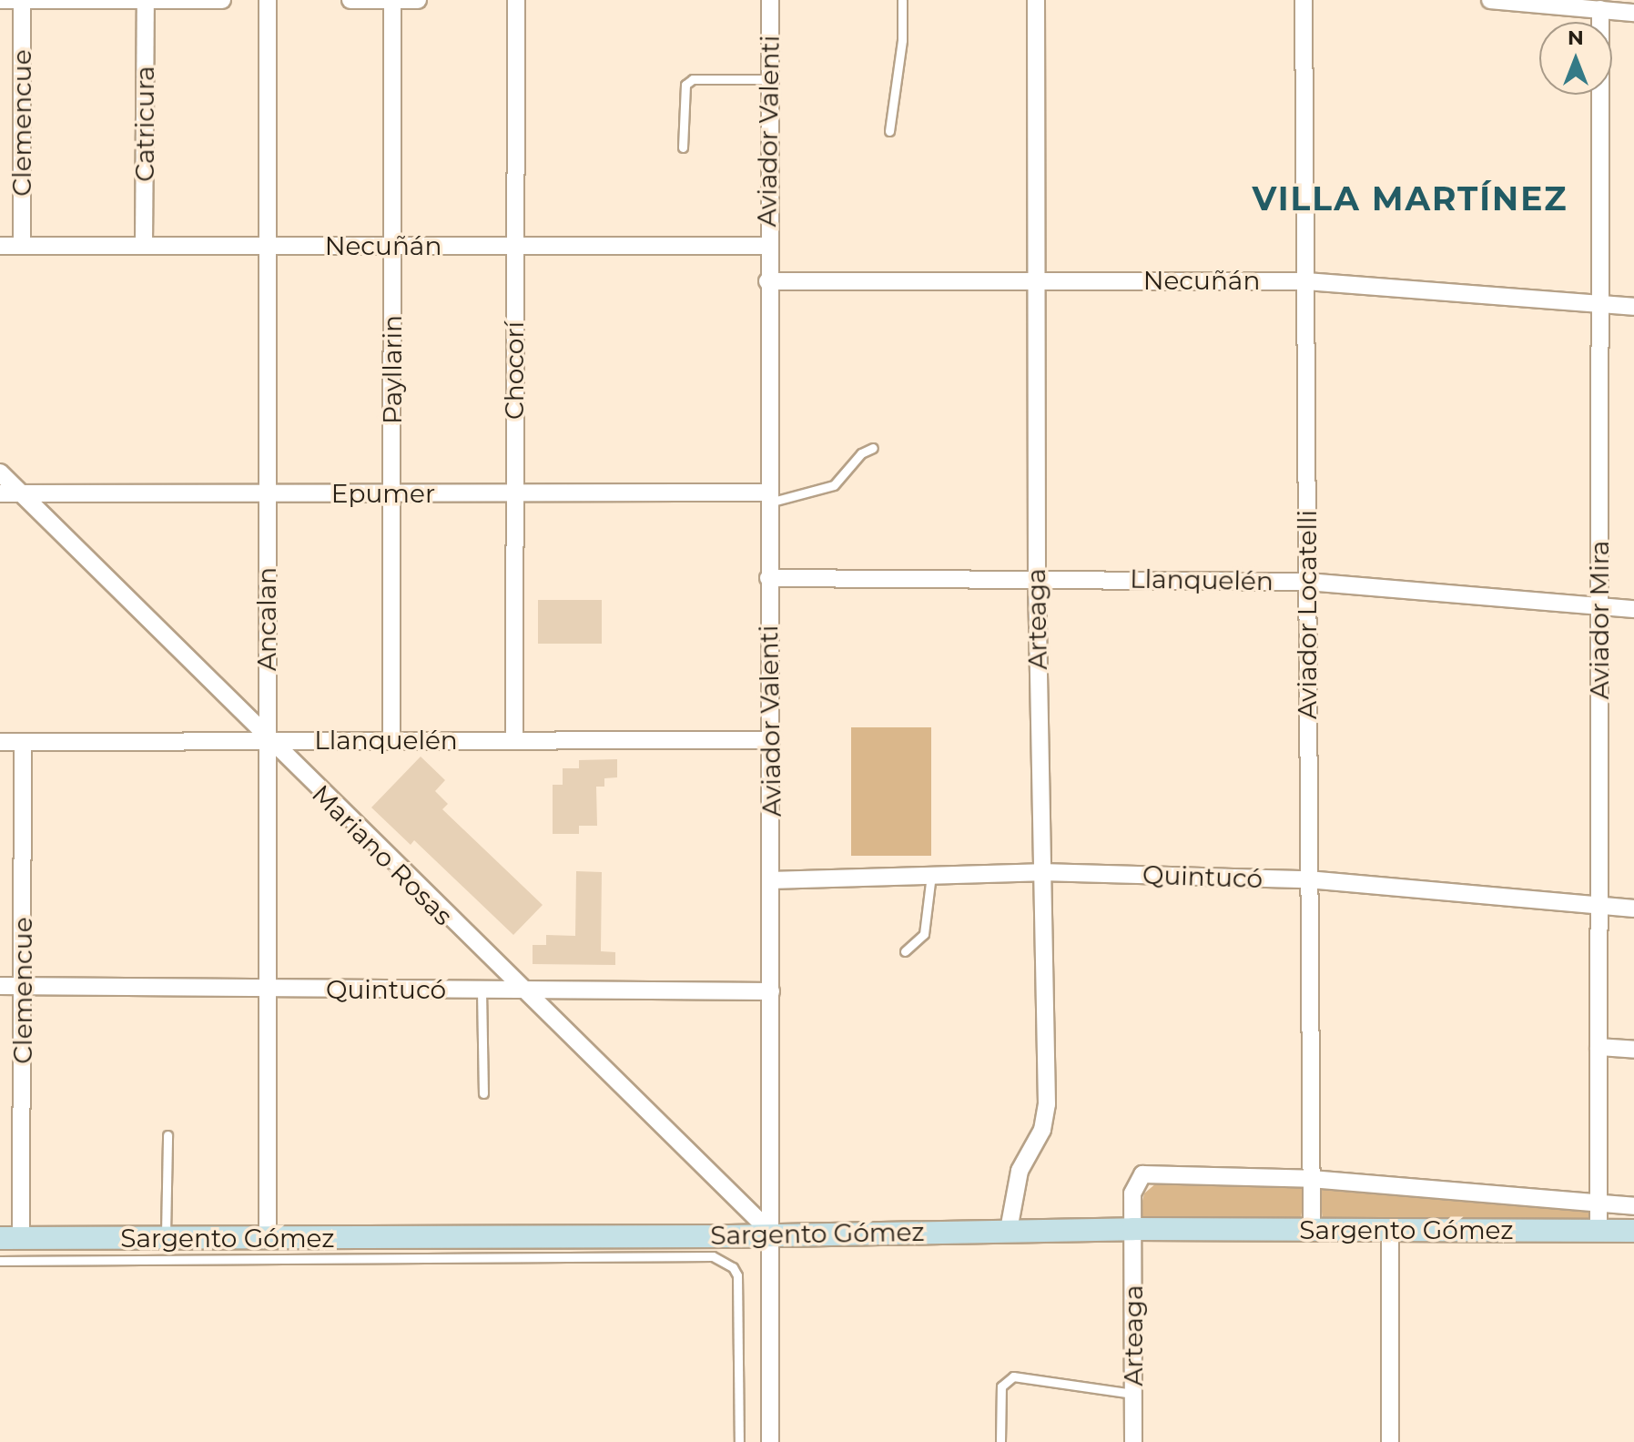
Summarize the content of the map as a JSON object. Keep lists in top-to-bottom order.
{
  "streets": {
    "main road": ["Sargento Gómez"],
    "street": [
      "Clemencue",
      "Catricura",
      "Aviador Valenti",
      "Necuñán",
      "Payllarin",
      "Chocorí",
      "Epumer",
      "Llanquelén",
      "Aviador Locatelli",
      "Ancalan",
      "Arteaga",
      "Aviador Mira",
      "Mariano Rosas",
      "Quintucó"
    ]
  },
  "crossings": [
    ["Clemencue", "Necuñán"],
    ["Clemencue", "Llanquelén"],
    ["Clemencue", "Quintucó"],
    ["Clemencue", "Sargento Gómez"],
    ["Catricura", "Necuñán"],
    ["Aviador Valenti", "Necuñán"],
    ["Aviador Valenti", "Epumer"],
    ["Aviador Valenti", "Llanquelén"],
    ["Aviador Valenti", "Mariano Rosas"],
    ["Aviador Valenti", "Quintucó"],
    ["Aviador Valenti", "Sargento Gómez"],
    ["Necuñán", "Payllarin"],
    ["Necuñán", "Chocorí"],
    ["Necuñán", "Aviador Locatelli"],
    ["Necuñán", "Ancalan"],
    ["Necuñán", "Arteaga"],
    ["Necuñán", "Aviador Mira"],
    ["Payllarin", "Epumer"],
    ["Payllarin", "Llanquelén"],
    ["Chocorí", "Epumer"],
    ["Chocorí", "Llanquelén"],
    ["Epumer", "Ancalan"],
    ["Epumer", "Mariano Rosas"],
    ["Llanquelén", "Aviador Locatelli"],
    ["Llanquelén", "Ancalan"],
    ["Llanquelén", "Arteaga"],
    ["Llanquelén", "Aviador Mira"],
    ["Llanquelén", "Mariano Rosas"],
    ["Aviador Locatelli", "Arteaga"],
    ["Aviador Locatelli", "Quintucó"],
    ["Aviador Locatelli", "Sargento Gómez"],
    ["Ancalan", "Mariano Rosas"],
    ["Ancalan", "Quintucó"],
    ["Ancalan", "Sargento Gómez"],
    ["Arteaga", "Quintucó"],
    ["Arteaga", "Sargento Gómez"],
    ["Aviador Mira", "Quintucó"],
    ["Aviador Mira", "Sargento Gómez"],
    ["Mariano Rosas", "Quintucó"],
    ["Mariano Rosas", "Sargento Gómez"]
  ],
  "districts": ["VILLA MARTÍNEZ"],
  "north": "top"
}
